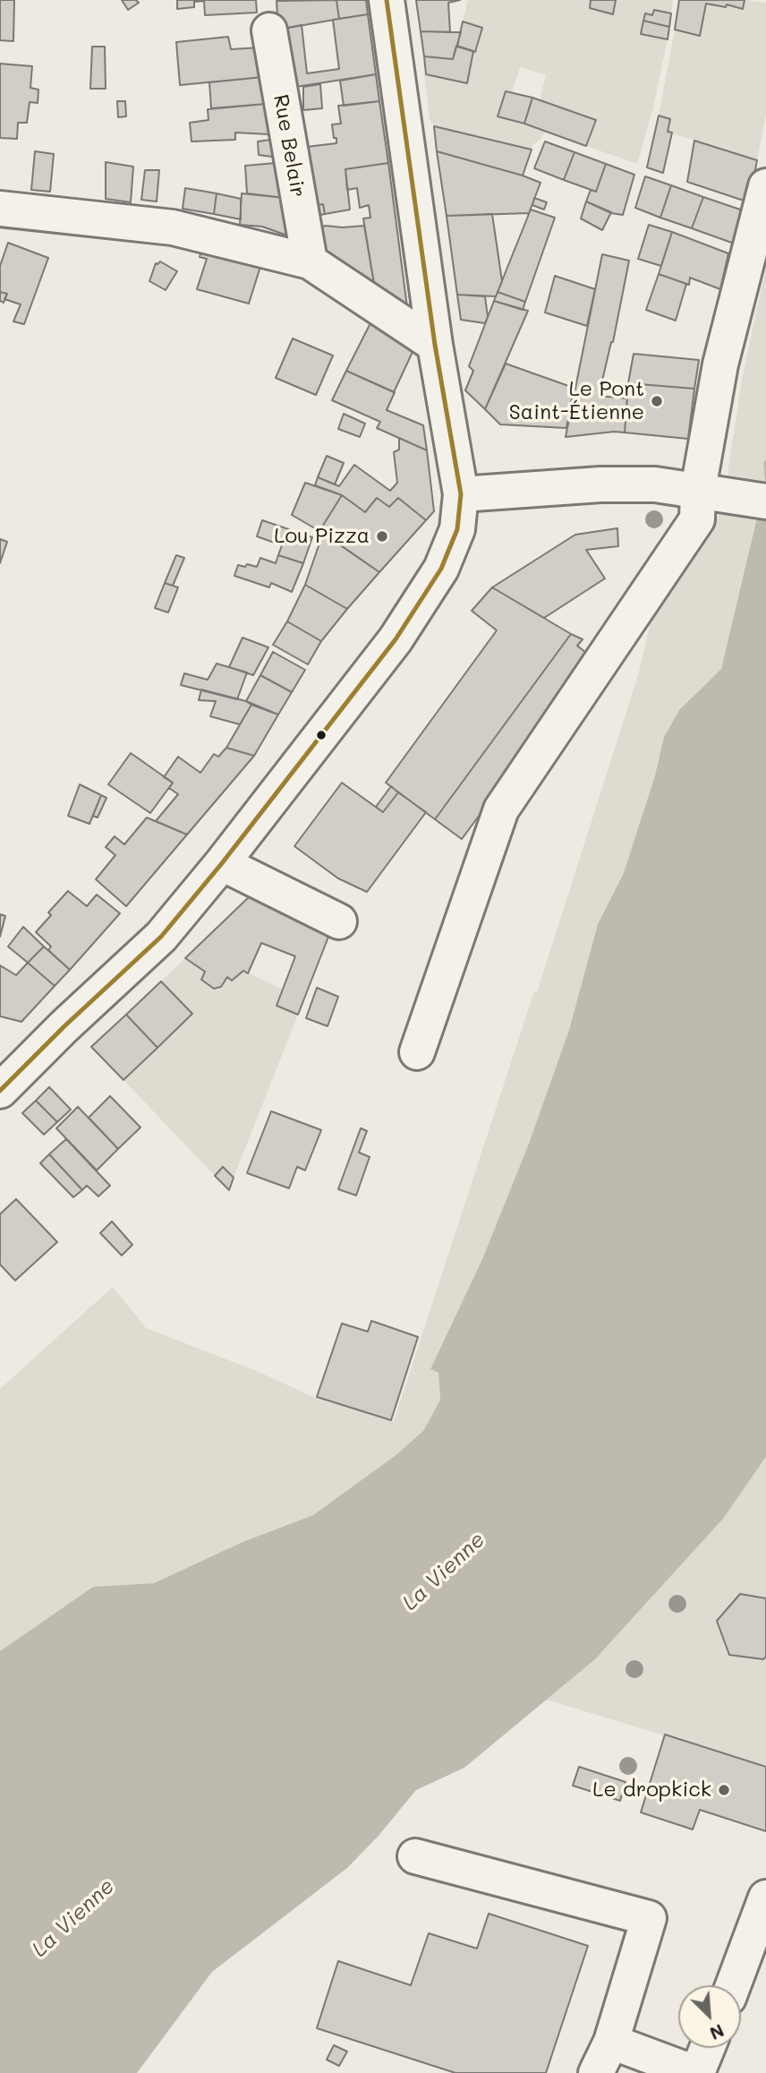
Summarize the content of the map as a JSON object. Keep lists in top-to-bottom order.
{
  "streets": {
    "street": ["Rue Belair"]
  },
  "water": ["La Vienne"],
  "places": ["Le Pont Saint-Étienne", "Lou Pizza", "Le dropkick"],
  "north": "bottom right"
}
